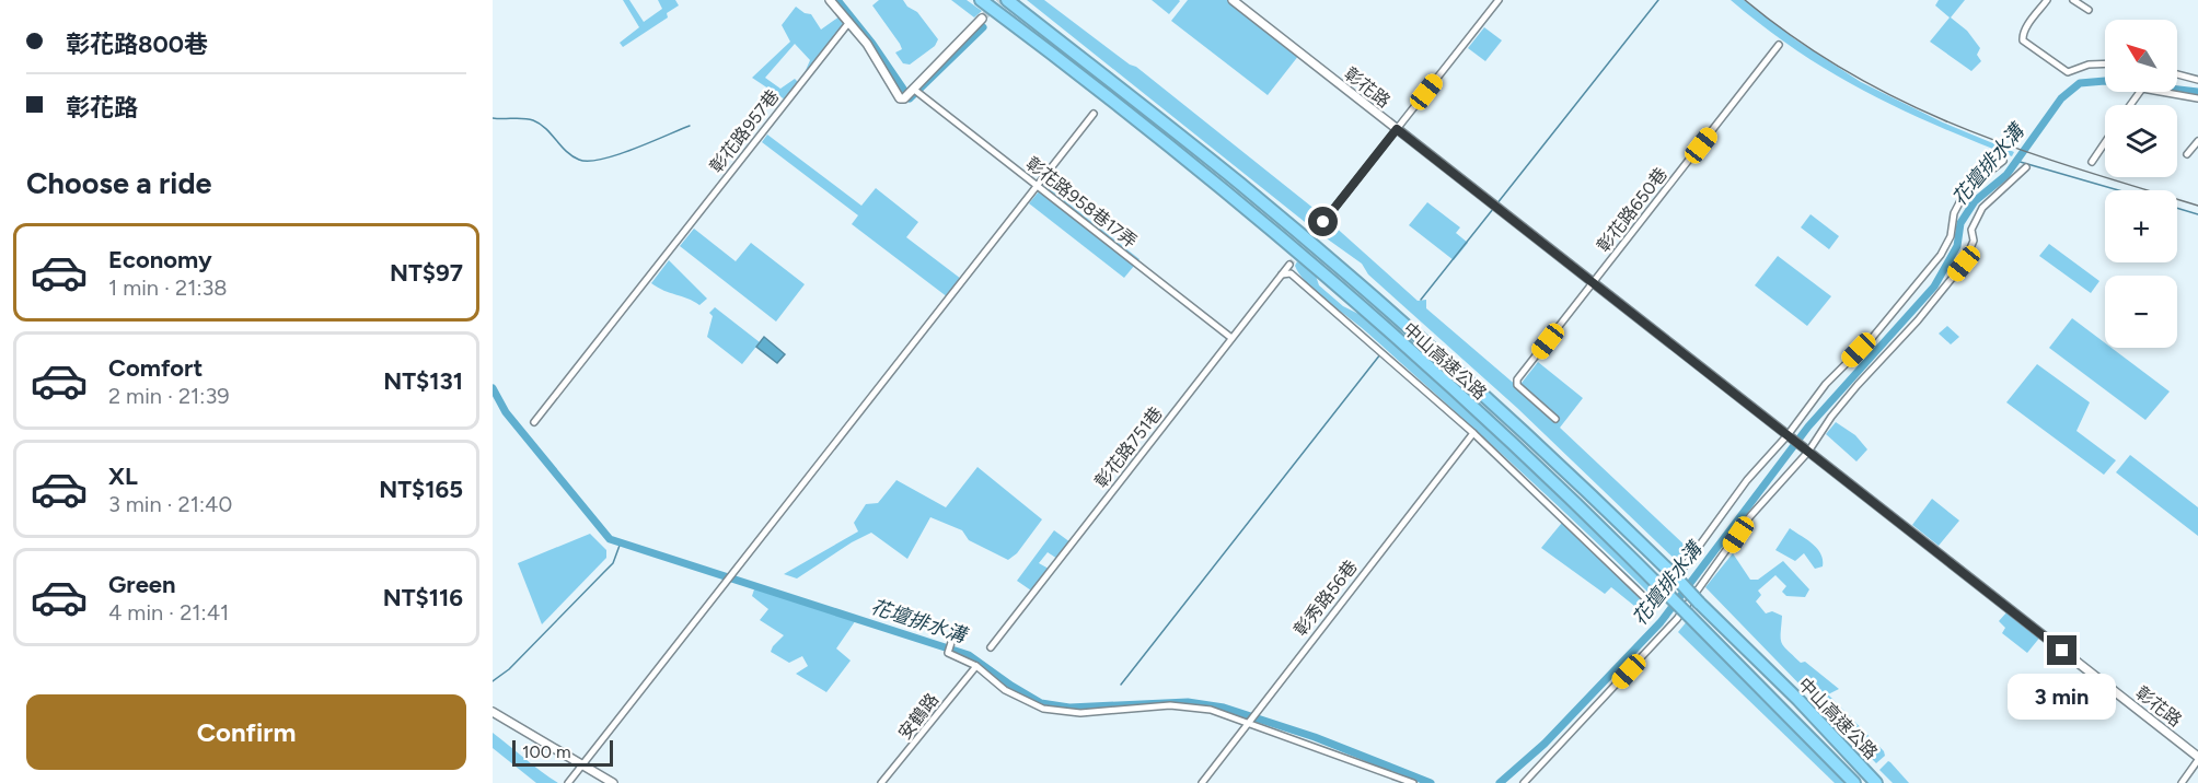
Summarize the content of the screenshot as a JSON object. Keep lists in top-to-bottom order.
{
  "streets": {
    "highway": ["中山高速公路"],
    "street": [
      "彰花路",
      "彰花路957巷",
      "彰花路958巷17弄",
      "彰花路650巷",
      "彰花路751巷",
      "彰秀路56巷",
      "安鶴路"
    ]
  },
  "crossings": [
    ["彰花路", "彰花路650巷"],
    ["彰花路958巷17弄", "彰花路751巷"]
  ],
  "water": ["花壇排水溝"],
  "scale_bar": "100 m",
  "north": "top left",
  "page": {
    "banner": ["彰花路800巷", "彰花路"],
    "map_buttons": ["+", "−"],
    "heading": "Choose a ride",
    "list": [
      {
        "name": "Economy",
        "note": "1 min · 21:38",
        "value": "NT$97"
      },
      {
        "name": "Comfort",
        "note": "2 min · 21:39",
        "value": "NT$131"
      },
      {
        "name": "XL",
        "note": "3 min · 21:40",
        "value": "NT$165"
      },
      {
        "name": "Green",
        "note": "4 min · 21:41",
        "value": "NT$116"
      }
    ],
    "bubble": "3 min",
    "buttons": "Confirm",
    "scale": "100 m"
  }
}
